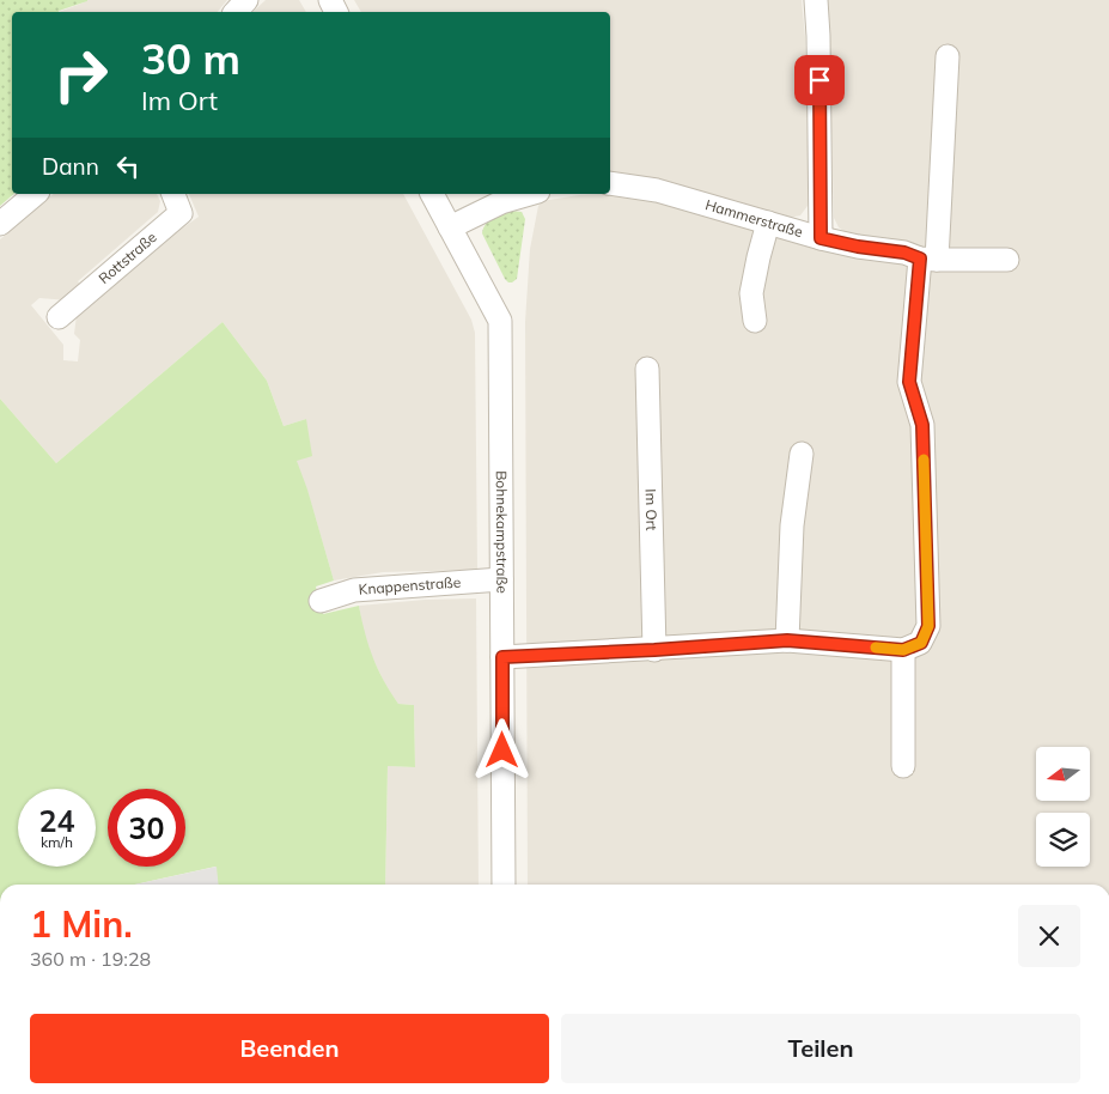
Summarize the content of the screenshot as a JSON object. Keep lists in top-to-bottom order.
{
  "streets": {
    "street": [
      "Hammerstraße",
      "Rottstraße",
      "Im Ort",
      "Bohnekampstraße",
      "Knappenstraße"
    ]
  },
  "crossings": [
    ["Bohnekampstraße", "Knappenstraße"]
  ],
  "north": "left",
  "page": {
    "turn": ["30 m", "Im Ort"],
    "then": "Dann",
    "speed": "24 km/h",
    "limit": "30",
    "heading": ["1 Min.", "360 m · 19:28"],
    "buttons": ["Beenden", "Teilen"]
  }
}
